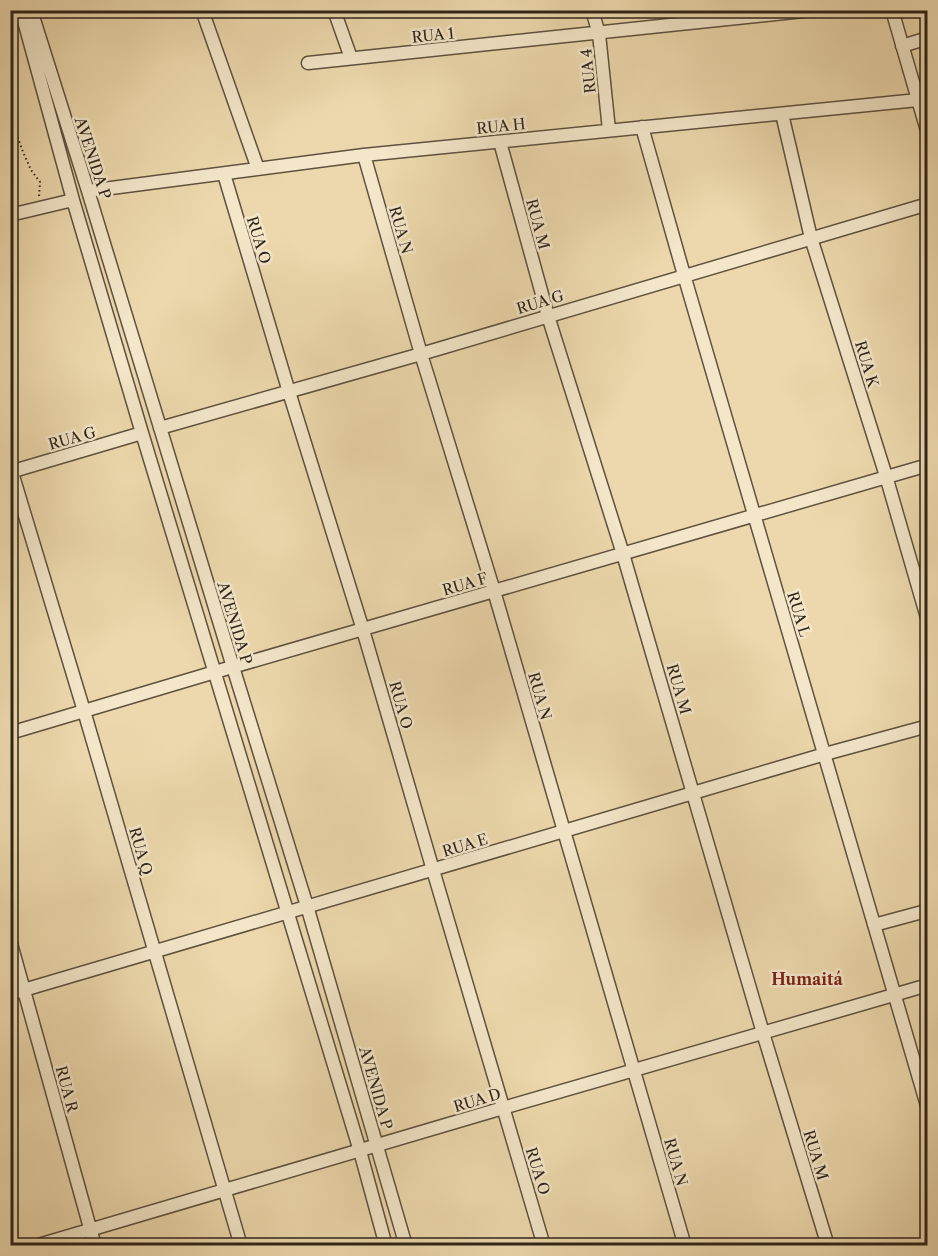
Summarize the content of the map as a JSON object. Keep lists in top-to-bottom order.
{
  "streets": {
    "street": [
      "RUA 1",
      "RUA 4",
      "RUA H",
      "AVENIDA P",
      "RUA M",
      "RUA N",
      "RUA O",
      "RUA G",
      "RUA K",
      "RUA F",
      "RUA L",
      "RUA E",
      "RUA Q",
      "RUA R",
      "RUA D"
    ]
  },
  "crossings": [
    ["RUA 1", "RUA 4"],
    ["RUA 4", "RUA H"],
    ["RUA H", "AVENIDA P"],
    ["RUA H", "RUA M"],
    ["RUA H", "RUA N"],
    ["RUA H", "RUA O"],
    ["RUA H", "RUA K"],
    ["RUA H", "RUA L"],
    ["AVENIDA P", "RUA G"],
    ["AVENIDA P", "RUA F"],
    ["AVENIDA P", "RUA E"],
    ["AVENIDA P", "RUA D"],
    ["RUA M", "RUA G"],
    ["RUA M", "RUA F"],
    ["RUA M", "RUA E"],
    ["RUA M", "RUA D"],
    ["RUA N", "RUA G"],
    ["RUA N", "RUA F"],
    ["RUA N", "RUA E"],
    ["RUA N", "RUA D"],
    ["RUA O", "RUA G"],
    ["RUA O", "RUA F"],
    ["RUA O", "RUA E"],
    ["RUA O", "RUA D"],
    ["RUA G", "RUA K"],
    ["RUA G", "RUA L"],
    ["RUA G", "RUA Q"],
    ["RUA K", "RUA F"],
    ["RUA F", "RUA L"],
    ["RUA F", "RUA Q"],
    ["RUA L", "RUA E"],
    ["RUA L", "RUA D"],
    ["RUA E", "RUA Q"],
    ["RUA E", "RUA R"],
    ["RUA Q", "RUA D"],
    ["RUA R", "RUA D"]
  ],
  "districts": ["Humaitá"]
}
